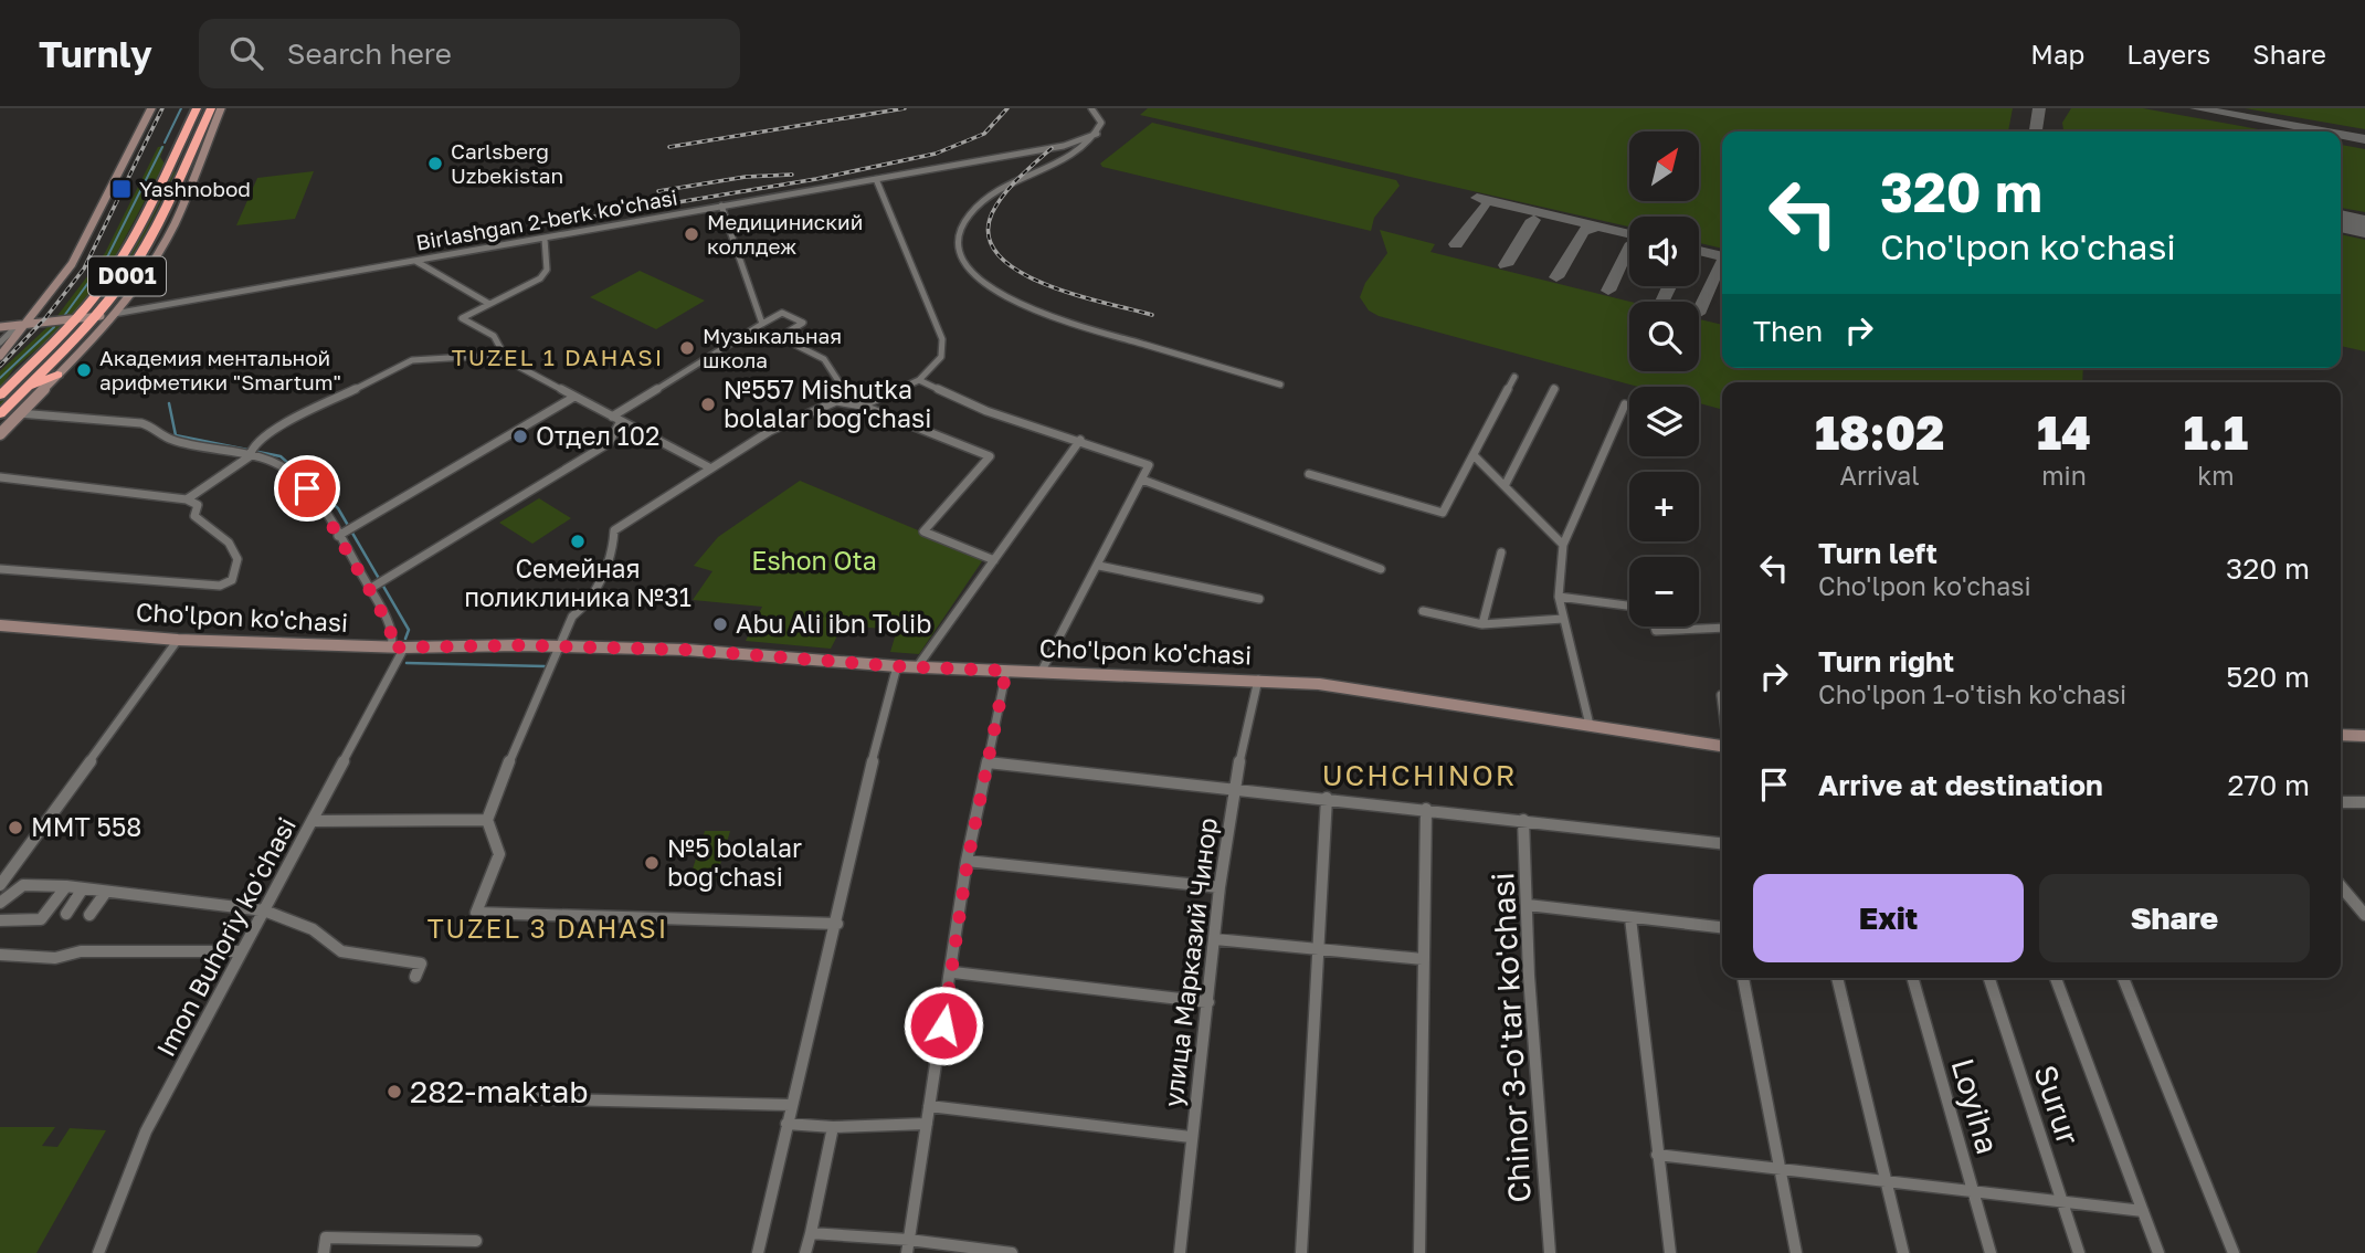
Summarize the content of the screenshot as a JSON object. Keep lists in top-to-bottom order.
{
  "streets": {
    "highway": ["D001"],
    "main road": ["Birlashgan 2-berk ko'chasi", "Cho'lpon ko'chasi"],
    "street": [
      "Imon Buhoriy ko'chasi",
      "улица Марказий Чинор",
      "Chinor 3-o'tar ko'chasi",
      "Surur",
      "Loyiha"
    ]
  },
  "crossings": [
    ["Birlashgan 2-berk ko'chasi", "D001"],
    ["Cho'lpon ko'chasi", "Imon Buhoriy ko'chasi"],
    ["Cho'lpon ko'chasi", "улица Марказий Чинор"]
  ],
  "districts": ["TUZEL 1 DAHASI", "UCHCHINOR", "TUZEL 3 DAHASI"],
  "parks": ["Eshon Ota"],
  "places": {
    "other": [
      "Carlsberg Uzbekistan",
      "Медициниский коллдеж",
      "Музыкальная школа",
      "Академия ментальной арифметики \"Smartum\"",
      "№557 Mishutka bolalar bog'chasi",
      "Отдел 102",
      "Семейная поликлиника №31",
      "Abu Ali ibn Tolib",
      "MMT 558",
      "№5 bolalar bog'chasi",
      "282-maktab"
    ],
    "transit": ["Yashnobod"]
  },
  "north": "top right",
  "page": {
    "header": "Turnly",
    "search": "Search here",
    "nav": ["Map", "Layers", "Share"],
    "map_buttons": ["+", "−"],
    "turn": ["320 m", "Cho'lpon ko'chasi"],
    "then": "Then",
    "eta": [
      "18:02",
      "Arrival",
      "14",
      "min",
      "1.1",
      "km"
    ],
    "list": [
      {
        "name": "Turn left",
        "note": "Cho'lpon ko'chasi",
        "value": "320 m"
      },
      {
        "name": "Turn right",
        "note": "Cho'lpon 1-o'tish ko'chasi",
        "value": "520 m"
      },
      {
        "name": "Arrive at destination",
        "value": "270 m"
      }
    ],
    "buttons": ["Exit", "Share"]
  }
}
